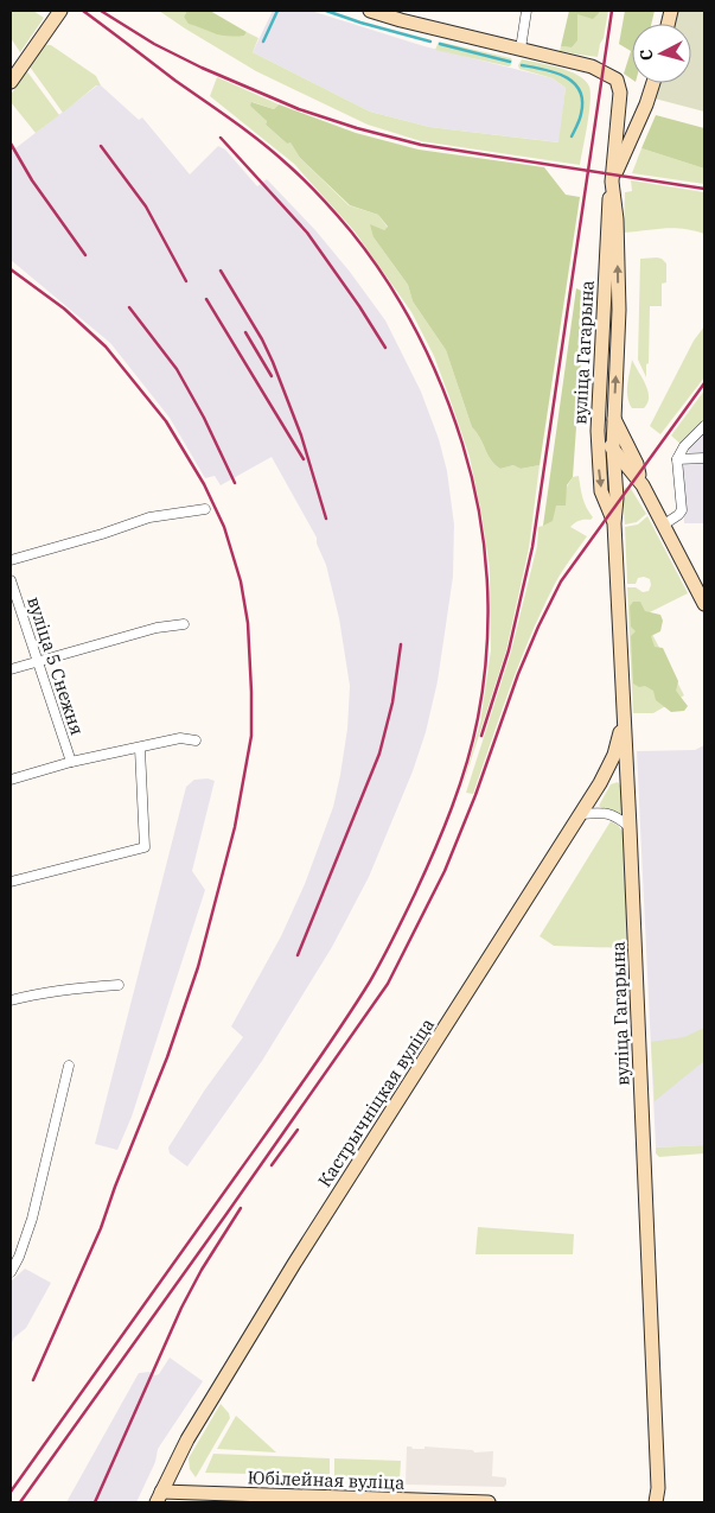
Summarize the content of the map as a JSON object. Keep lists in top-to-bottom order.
{
  "streets": {
    "main road": ["вуліца Гагарына", "Кастрычніцкая вуліца", "Юбілейная вуліца"],
    "street": ["вуліца 5 Снежня"]
  },
  "crossings": [
    ["вуліца Гагарына", "Кастрычніцкая вуліца"],
    ["Кастрычніцкая вуліца", "Юбілейная вуліца"]
  ],
  "north": "left"
}
